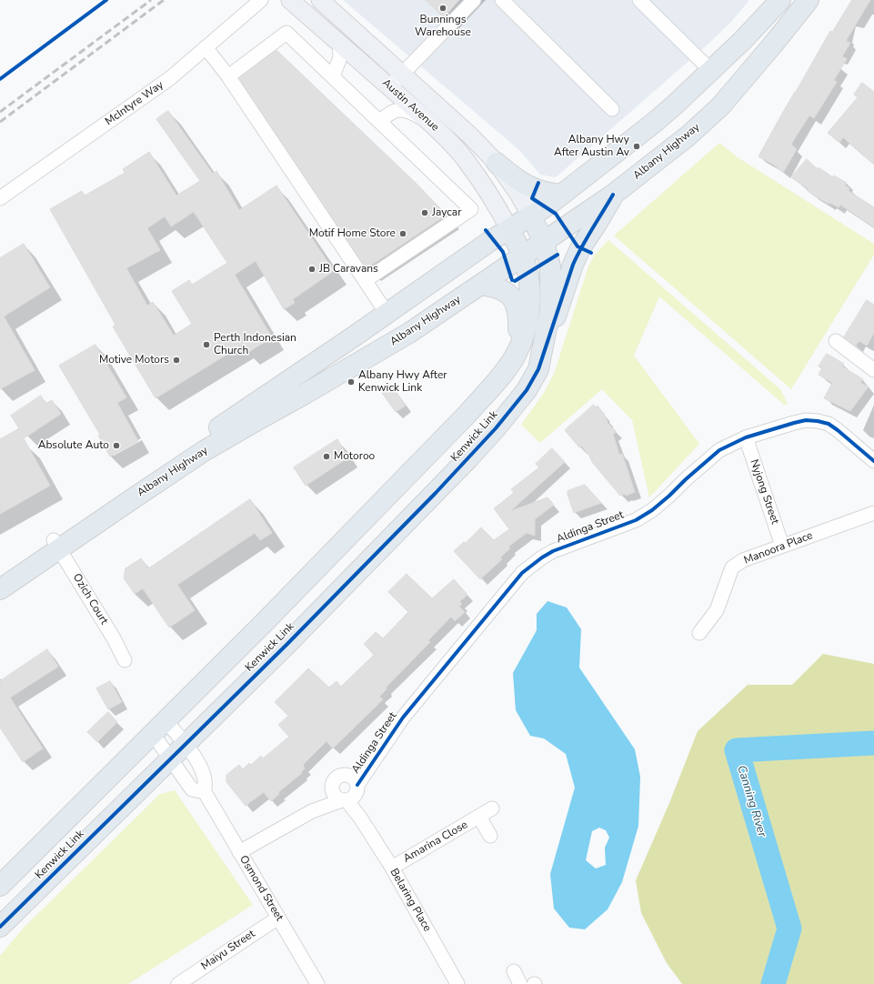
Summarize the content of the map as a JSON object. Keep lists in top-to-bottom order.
{
  "streets": {
    "highway": ["Albany Highway", "Kenwick Link"],
    "main road": ["Austin Avenue"],
    "street": [
      "McIntyre Way",
      "Nyjong Street",
      "Aldinga Street",
      "Manoora Place",
      "Ozich Court",
      "Amarina Close",
      "Osmond Street",
      "Belaring Place",
      "Maiyu Street"
    ]
  },
  "crossings": [
    ["Austin Avenue", "Albany Highway"],
    ["Austin Avenue", "Kenwick Link"],
    ["Albany Highway", "Kenwick Link"],
    ["Albany Highway", "Ozich Court"],
    ["Kenwick Link", "Osmond Street"],
    ["Nyjong Street", "Aldinga Street"],
    ["Nyjong Street", "Manoora Place"],
    ["Aldinga Street", "Osmond Street"],
    ["Aldinga Street", "Belaring Place"],
    ["Amarina Close", "Belaring Place"],
    ["Osmond Street", "Maiyu Street"]
  ],
  "water": ["Canning River"],
  "places": [
    "Bunnings Warehouse",
    "Albany Hwy After Austin Av",
    "Jaycar",
    "Motif Home Store",
    "JB Caravans",
    "Perth Indonesian Church",
    "Motive Motors",
    "Albany Hwy After Kenwick Link",
    "Absolute Auto",
    "Motoroo"
  ]
}
